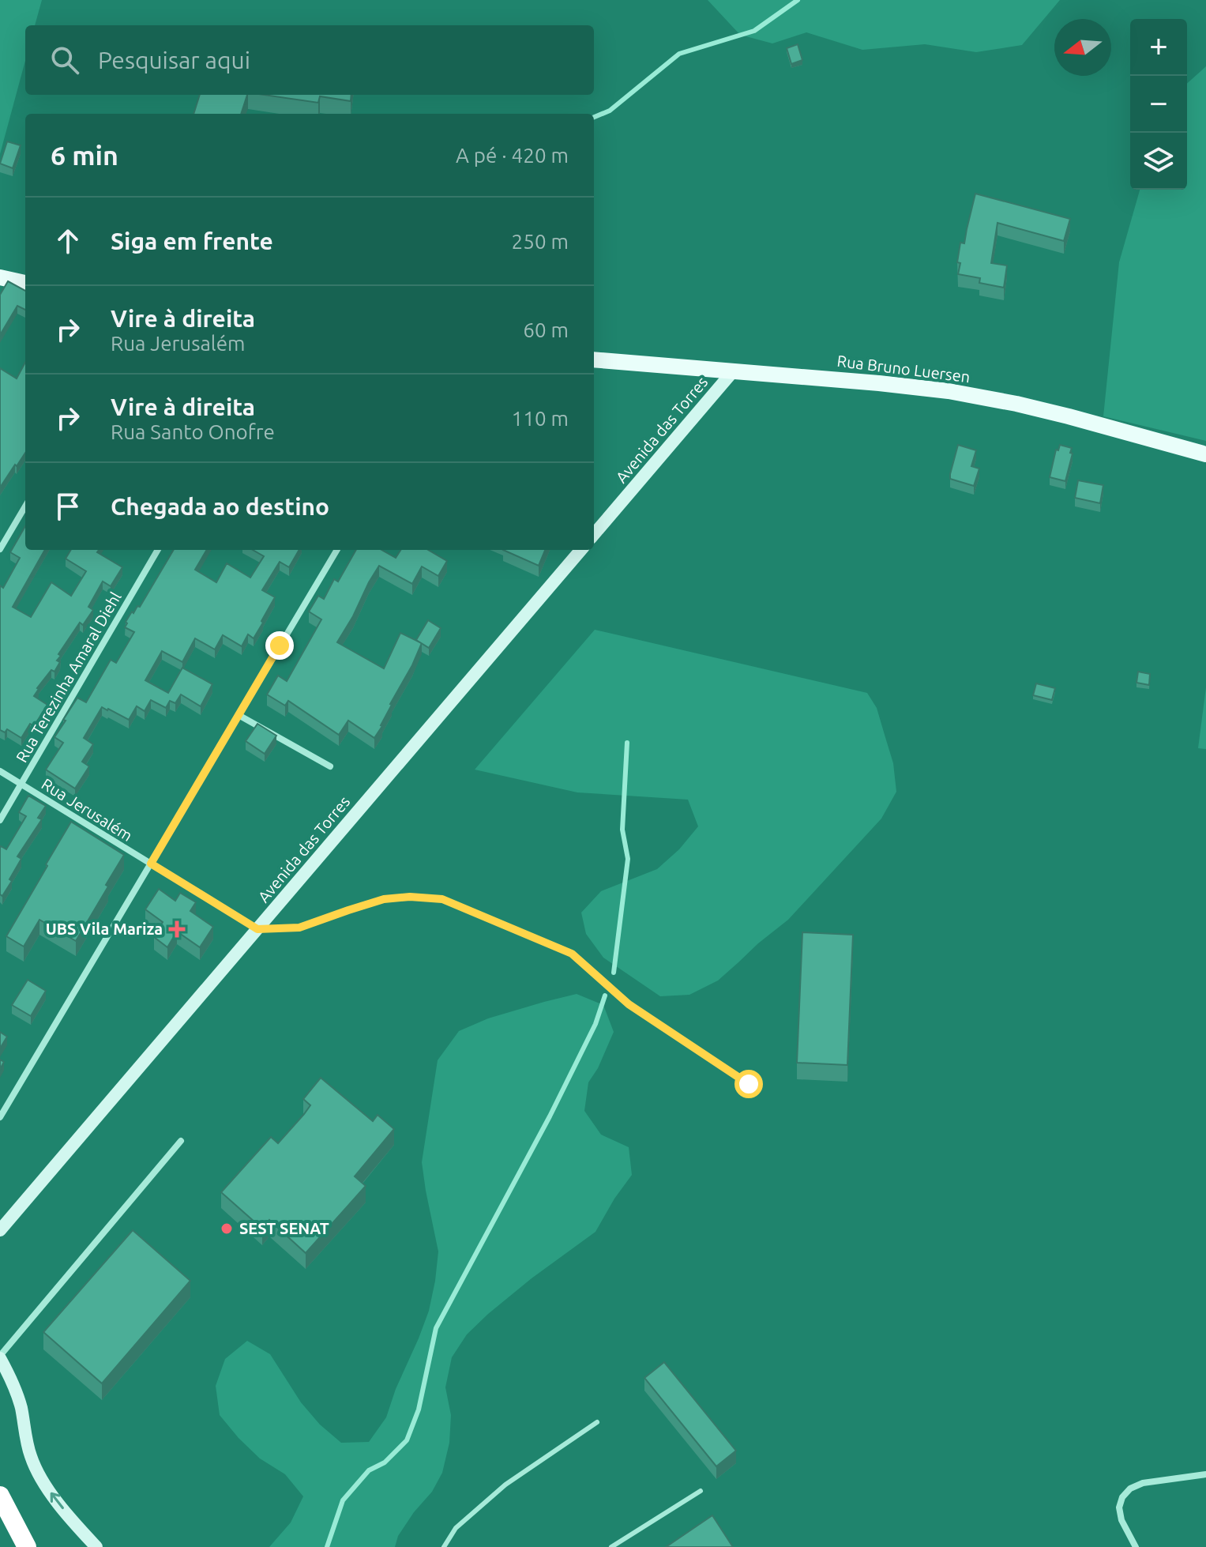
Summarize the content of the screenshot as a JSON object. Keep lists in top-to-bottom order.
{
  "streets": {
    "main road": ["Rua Bruno Luersen", "Avenida das Torres"],
    "street": ["Rua Terezinha Amaral Diehl", "Rua Jerusalém"]
  },
  "crossings": [
    ["Rua Bruno Luersen", "Avenida das Torres"],
    ["Avenida das Torres", "Rua Jerusalém"],
    ["Rua Terezinha Amaral Diehl", "Rua Jerusalém"]
  ],
  "places": {
    "health": ["UBS Vila Mariza"],
    "other": ["SEST SENAT"]
  },
  "north": "left",
  "page": {
    "map_buttons": ["+", "−"],
    "search": "Pesquisar aqui",
    "heading": ["6 min", "A pé · 420 m"],
    "list": [
      ["Siga em frente", "250 m"],
      ["Vire à direita", "Rua Jerusalém", "60 m"],
      ["Vire à direita", "Rua Santo Onofre", "110 m"],
      "Chegada ao destino"
    ]
  }
}
